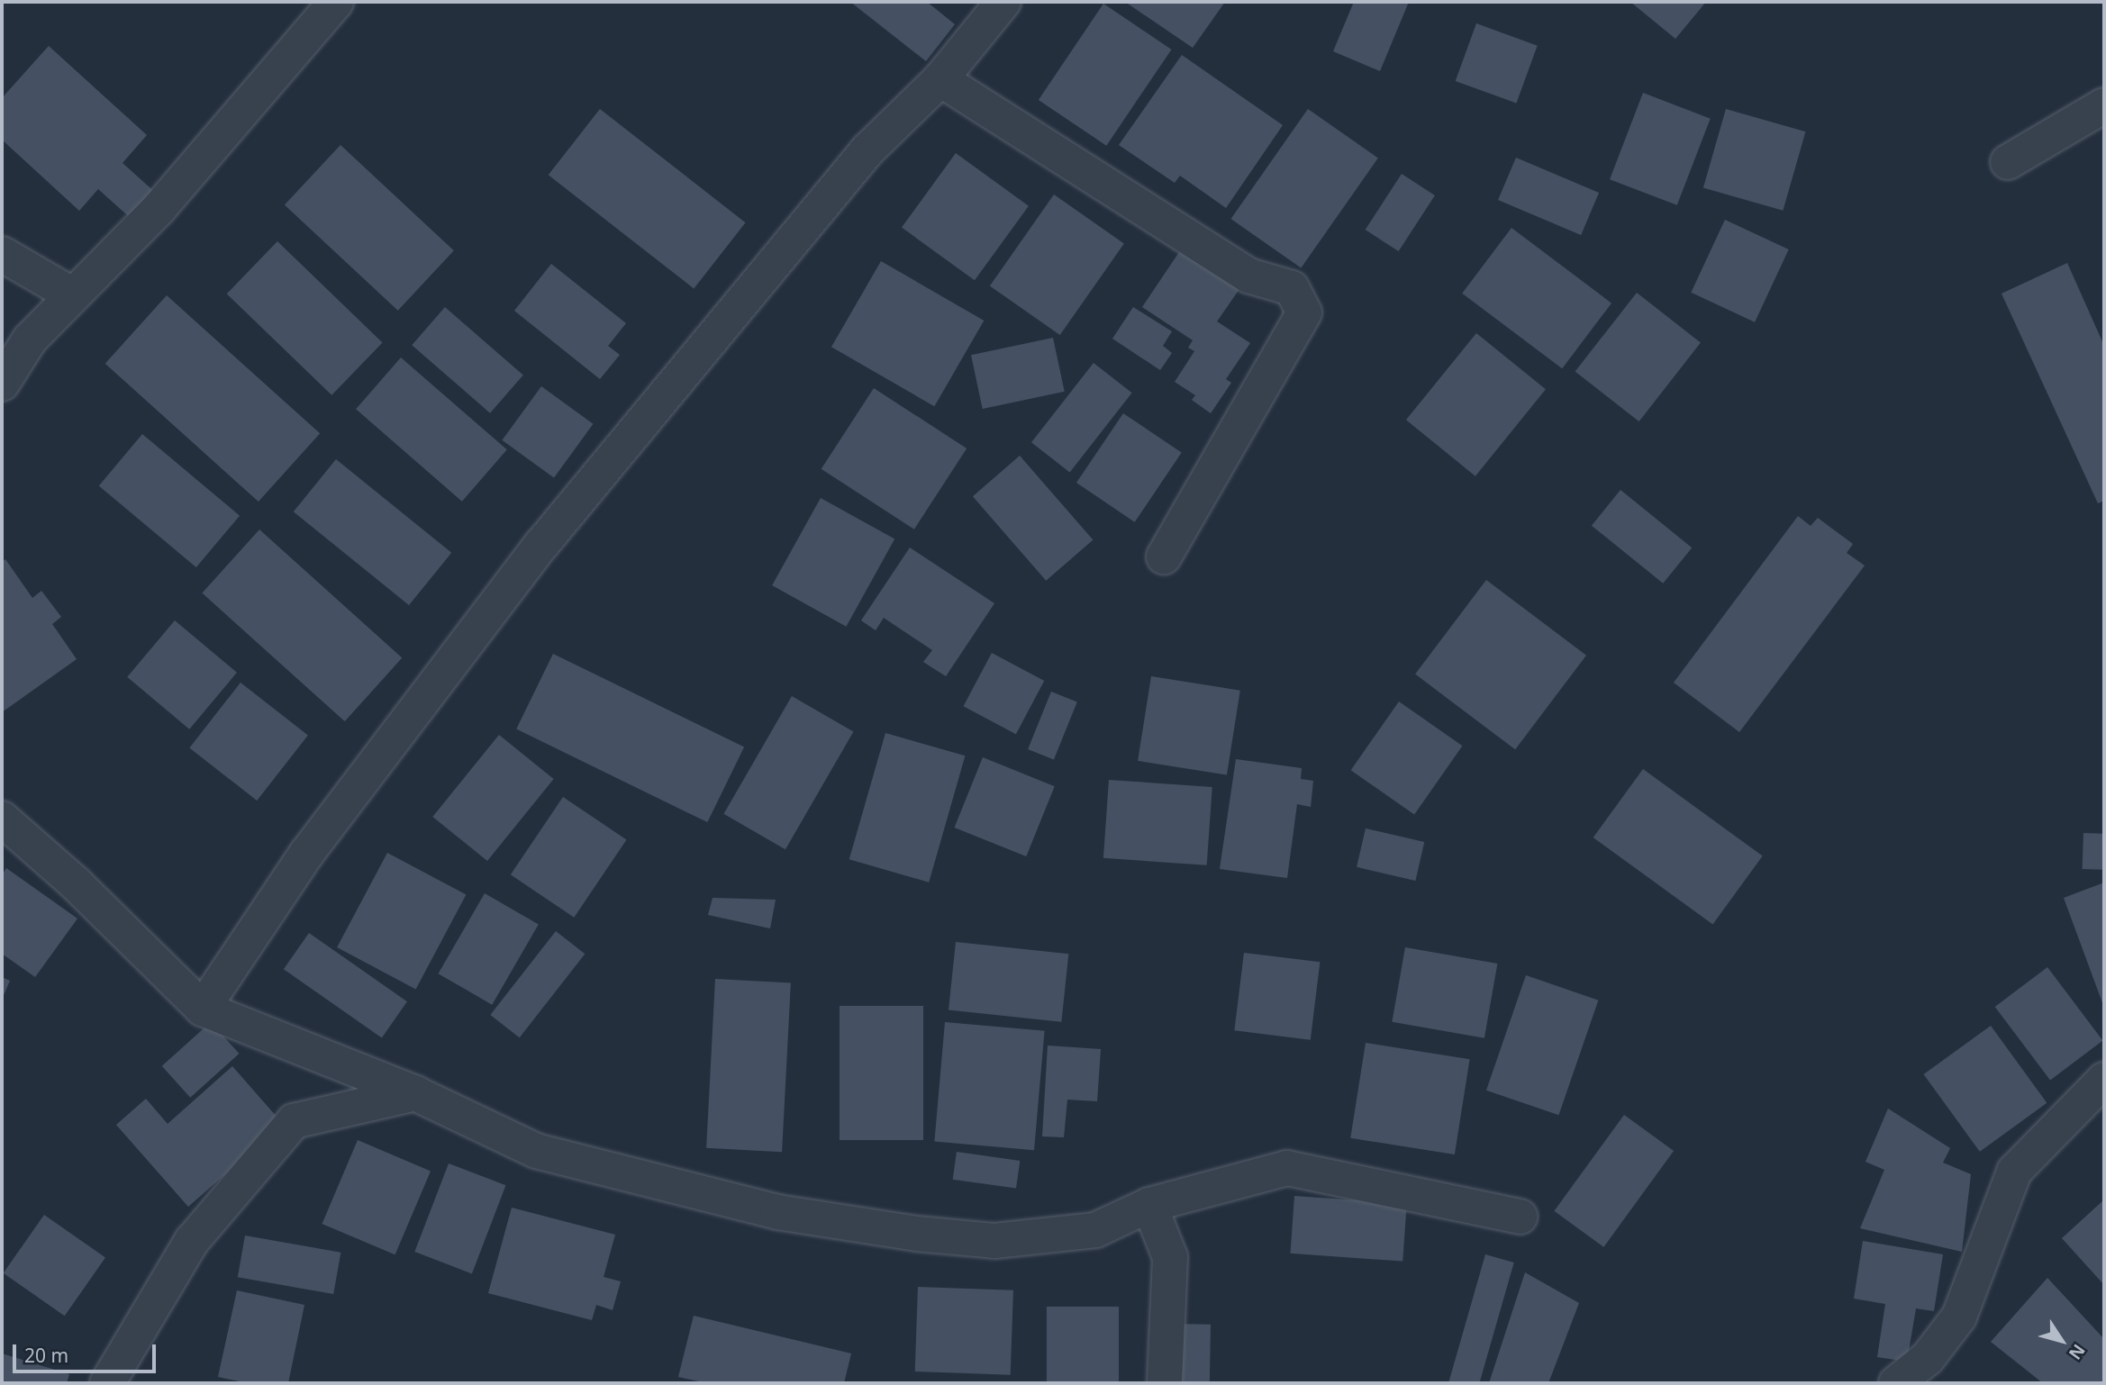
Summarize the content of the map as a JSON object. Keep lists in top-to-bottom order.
{
  "scale_bar": "20 m",
  "north": "bottom right"
}
